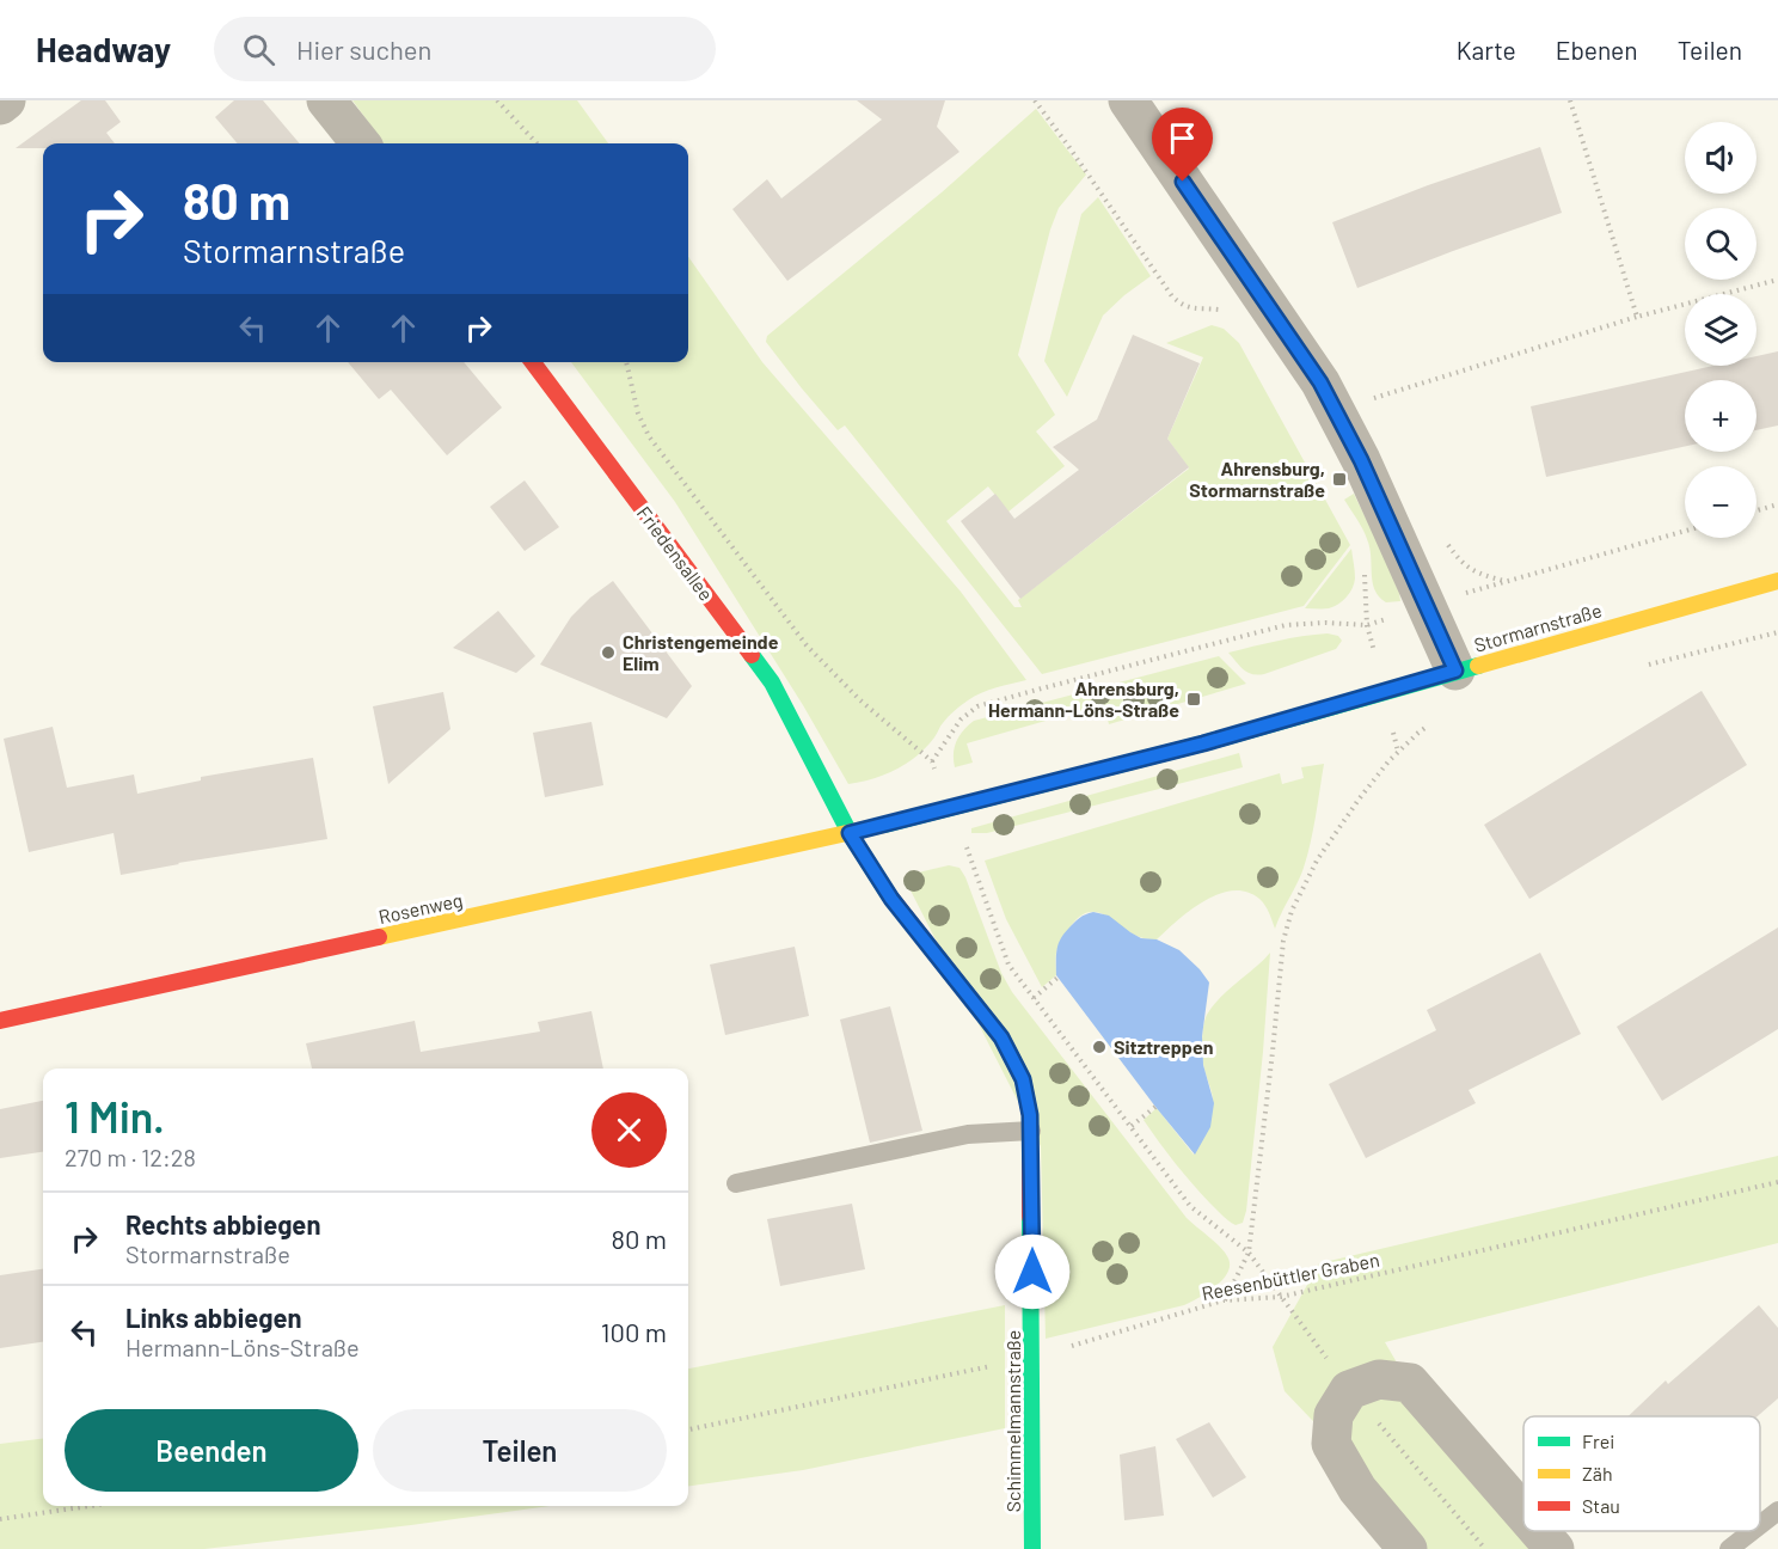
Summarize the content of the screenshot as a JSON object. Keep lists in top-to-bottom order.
{
  "streets": {
    "street": [
      "Friedensallee",
      "Stormarnstraße",
      "Rosenweg",
      "Schimmelmannstraße"
    ],
    "path": ["Reesenbüttler Graben"]
  },
  "crossings": [
    ["Friedensallee", "Stormarnstraße"],
    ["Friedensallee", "Rosenweg"],
    ["Friedensallee", "Schimmelmannstraße"],
    ["Stormarnstraße", "Rosenweg"],
    ["Stormarnstraße", "Schimmelmannstraße"],
    ["Rosenweg", "Schimmelmannstraße"],
    ["Reesenbüttler Graben", "Schimmelmannstraße"]
  ],
  "places": {
    "transit": ["Ahrensburg, Stormarnstraße", "Ahrensburg, Hermann-Löns-Straße"],
    "other": ["Christengemeinde Elim", "Sitztreppen"]
  },
  "legend": ["Frei", "Zäh", "Stau"],
  "page": {
    "header": "Headway",
    "search": "Hier suchen",
    "nav": ["Karte", "Ebenen", "Teilen"],
    "map_buttons": ["+", "−"],
    "turn": ["80 m", "Stormarnstraße"],
    "heading": ["1 Min.", "270 m · 12:28"],
    "list": [
      {
        "name": "Rechts abbiegen",
        "note": "Stormarnstraße",
        "value": "80 m"
      },
      {
        "name": "Links abbiegen",
        "note": "Hermann-Löns-Straße",
        "value": "100 m"
      }
    ],
    "buttons": ["Beenden", "Teilen"]
  }
}
